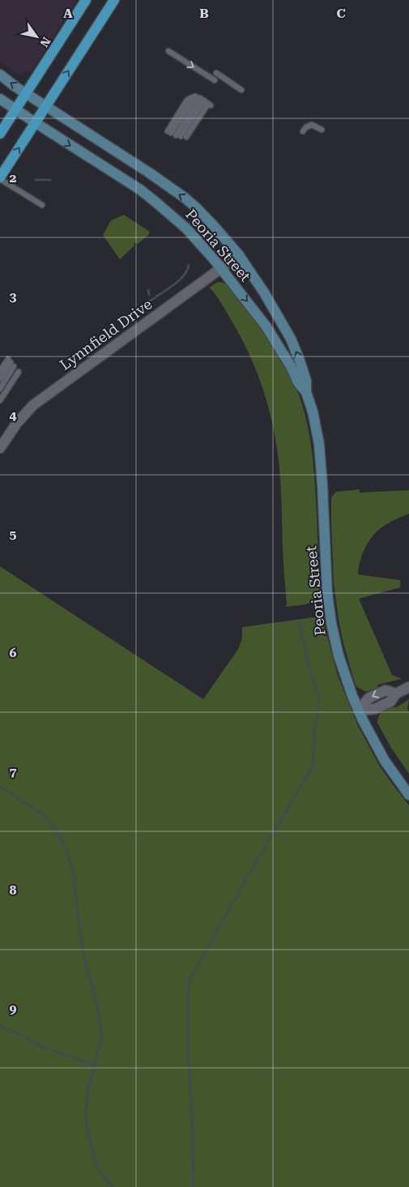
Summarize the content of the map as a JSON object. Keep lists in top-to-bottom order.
{
  "streets": {
    "main road": ["Peoria Street"],
    "street": ["Lynnfield Drive"]
  },
  "crossings": [
    ["Peoria Street", "Lynnfield Drive"]
  ],
  "north": "bottom right",
  "grid": {
    "columns": ["A", "B", "C"],
    "rows": [
      "2",
      "3",
      "4",
      "5",
      "6",
      "7",
      "8",
      "9"
    ]
  }
}
